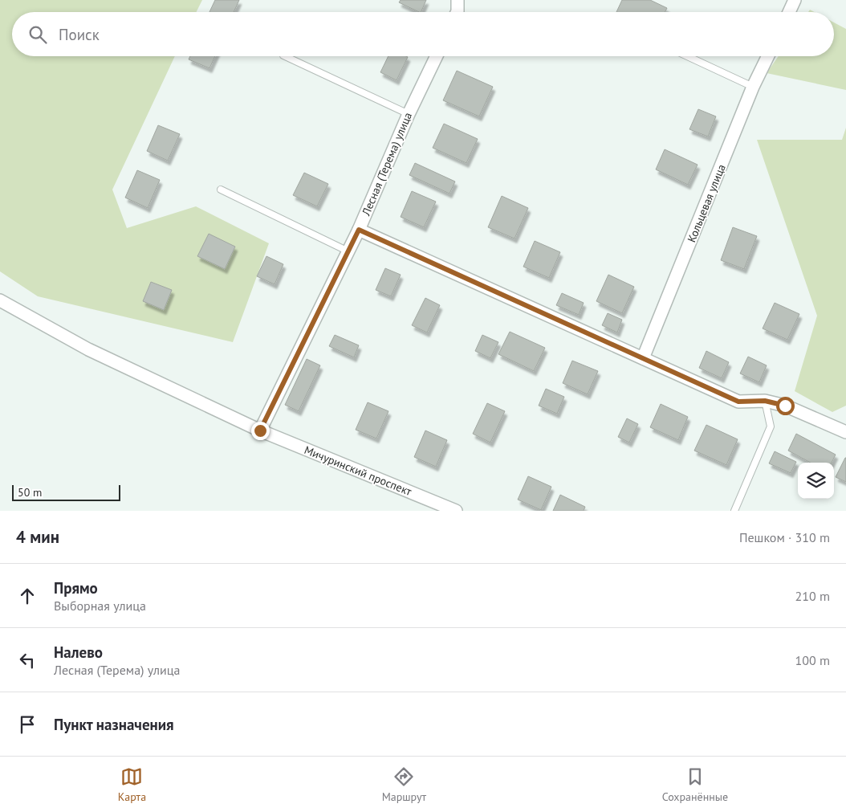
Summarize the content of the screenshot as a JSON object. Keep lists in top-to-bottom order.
{
  "streets": {
    "street": ["Лесная (Терема) улица", "Кольцевая улица", "Мичуринский проспект"]
  },
  "crossings": [
    ["Лесная (Терема) улица", "Мичуринский проспект"]
  ],
  "scale_bar": "50 m",
  "page": {
    "search": "Поиск",
    "scale": "50 m",
    "heading": ["4 мин", "Пешком · 310 m"],
    "list": [
      ["Прямо", "Выборная улица", "210 m"],
      ["Налево", "Лесная (Терема) улица", "100 m"],
      "Пункт назначения"
    ],
    "nav": ["Карта", "Маршрут", "Сохранённые"]
  }
}
